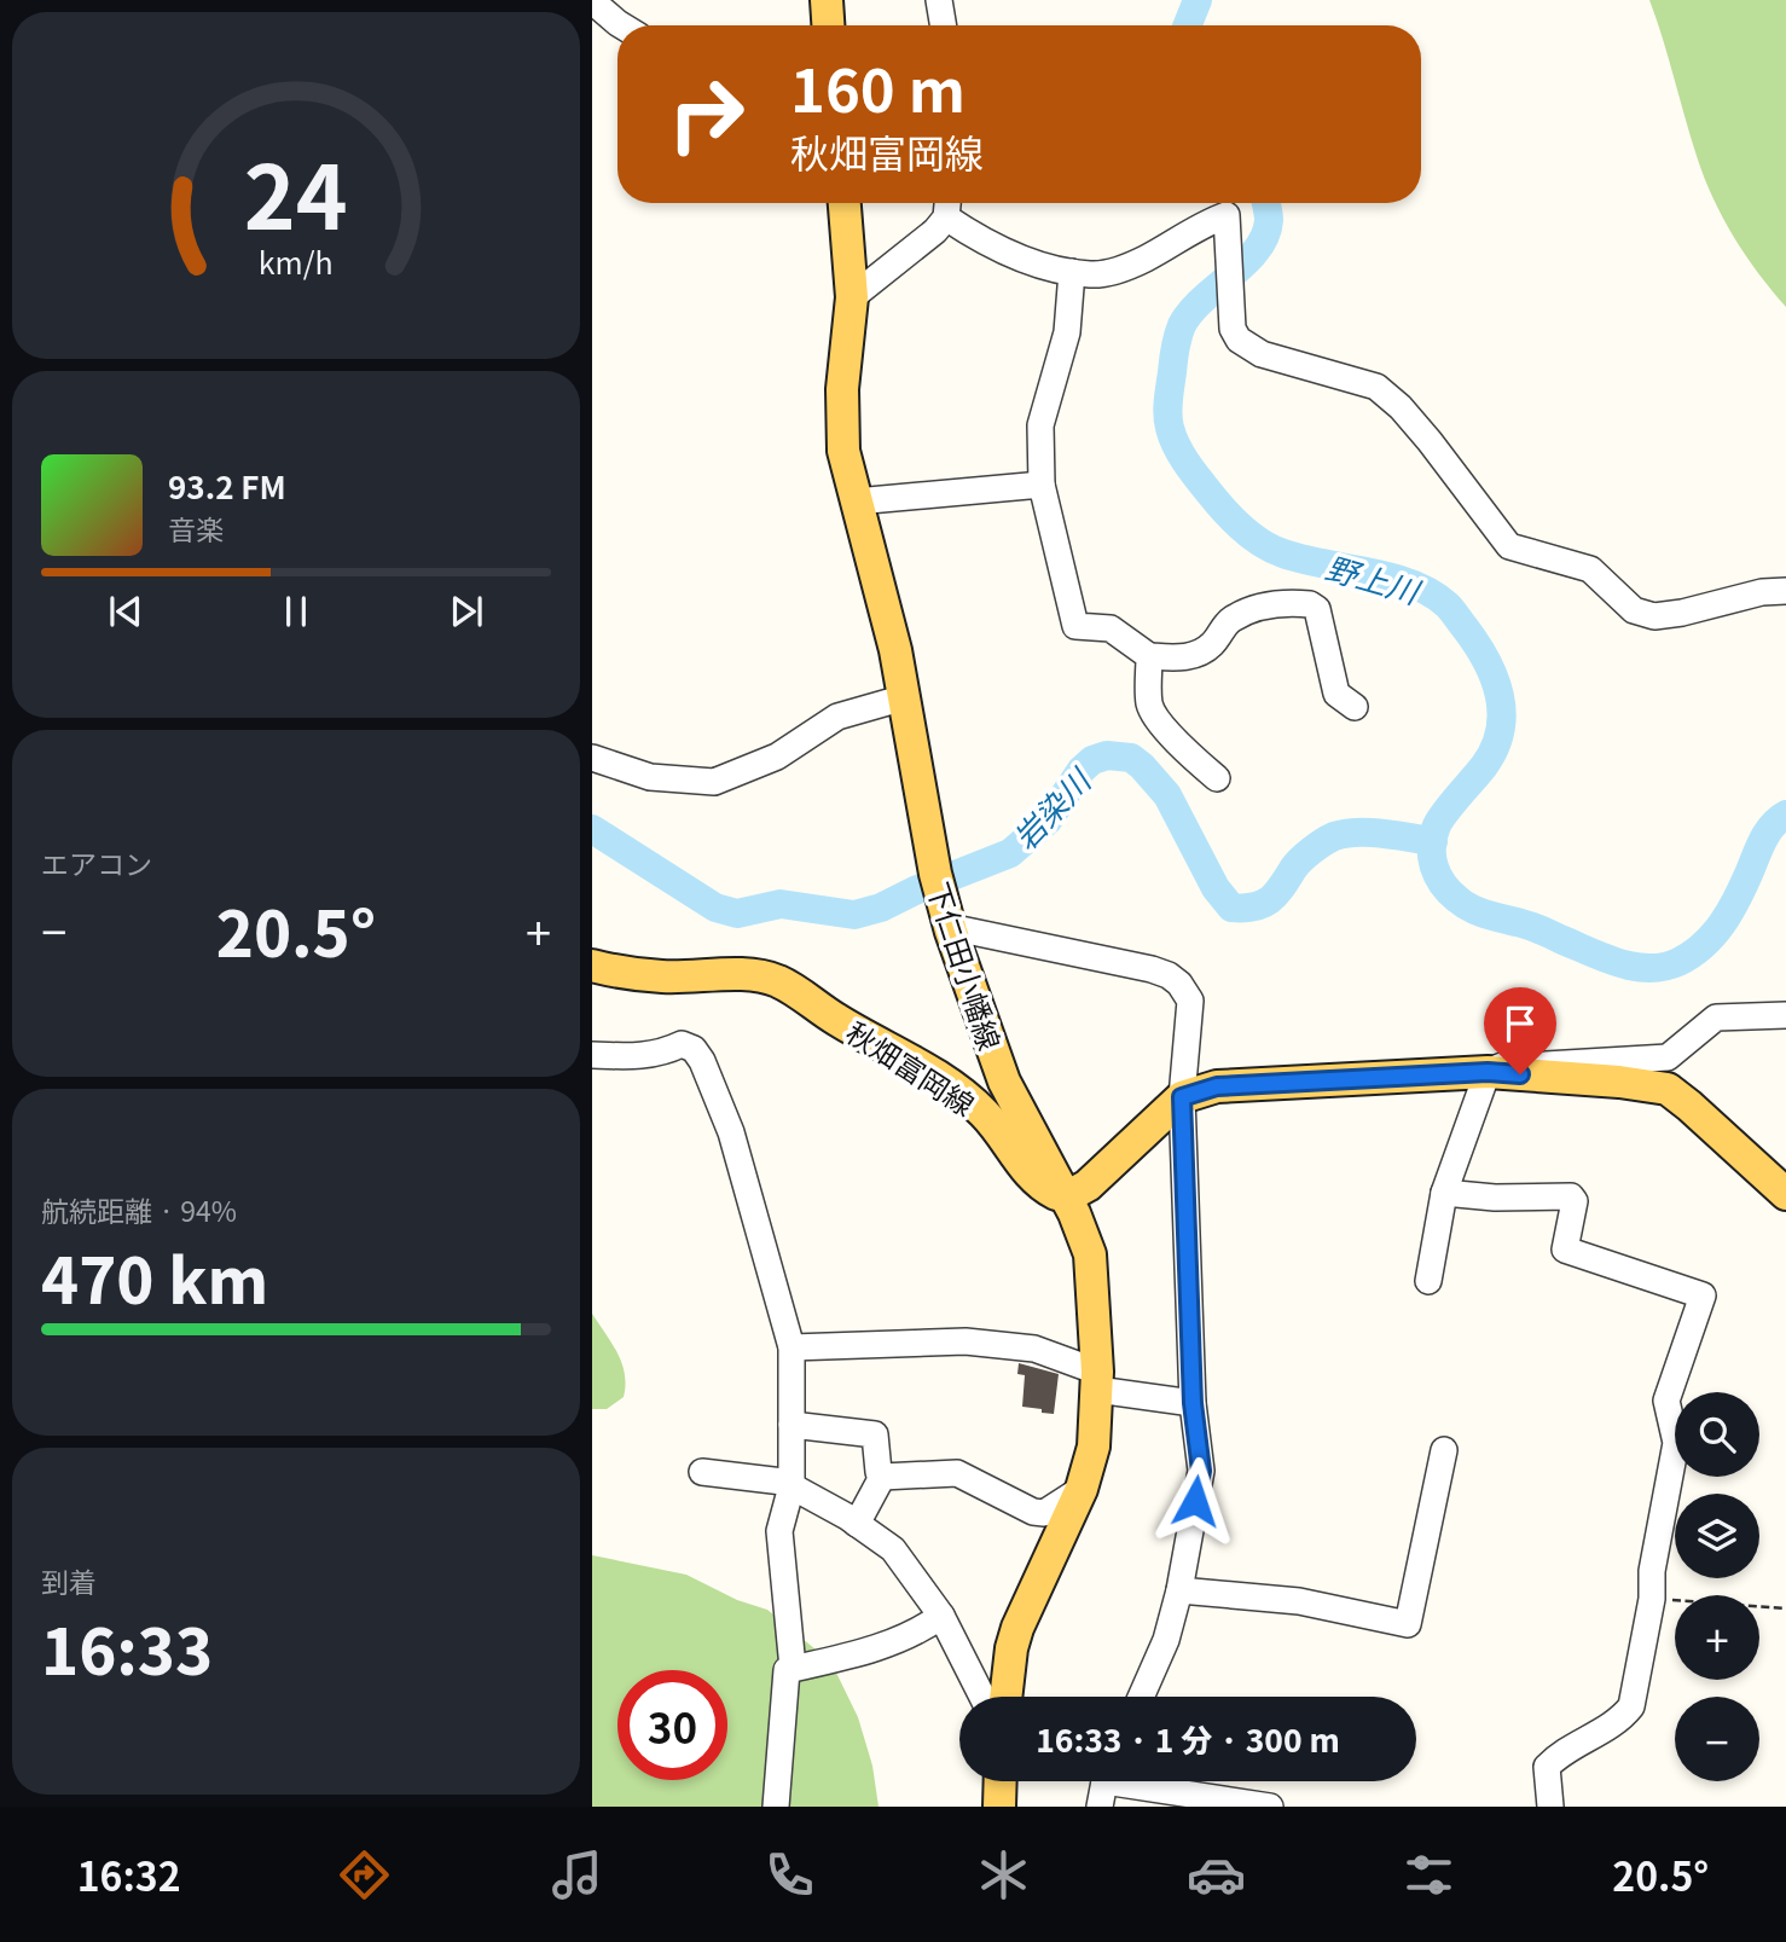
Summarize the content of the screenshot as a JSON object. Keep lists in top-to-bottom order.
{
  "streets": {
    "main road": ["下仁田小幡線", "秋畑富岡線"]
  },
  "crossings": [
    ["下仁田小幡線", "秋畑富岡線"]
  ],
  "water": ["野上川", "岩染川"],
  "page": {
    "turn": ["160 m", "秋畑富岡線"],
    "song": ["93.2 FM", "音楽"],
    "tile": [
      "エアコン",
      ["航続距離 · 94%", "470 km"],
      ["到着", "16:33"]
    ],
    "heat": ["−", "20.5°", "+"],
    "map_buttons": ["+", "−"],
    "limit": "30",
    "trip": "16:33 · 1 分 · 300 m",
    "tabs": ["16:32", "20.5°"],
    "gauge": ["24", "km/h"]
  }
}
